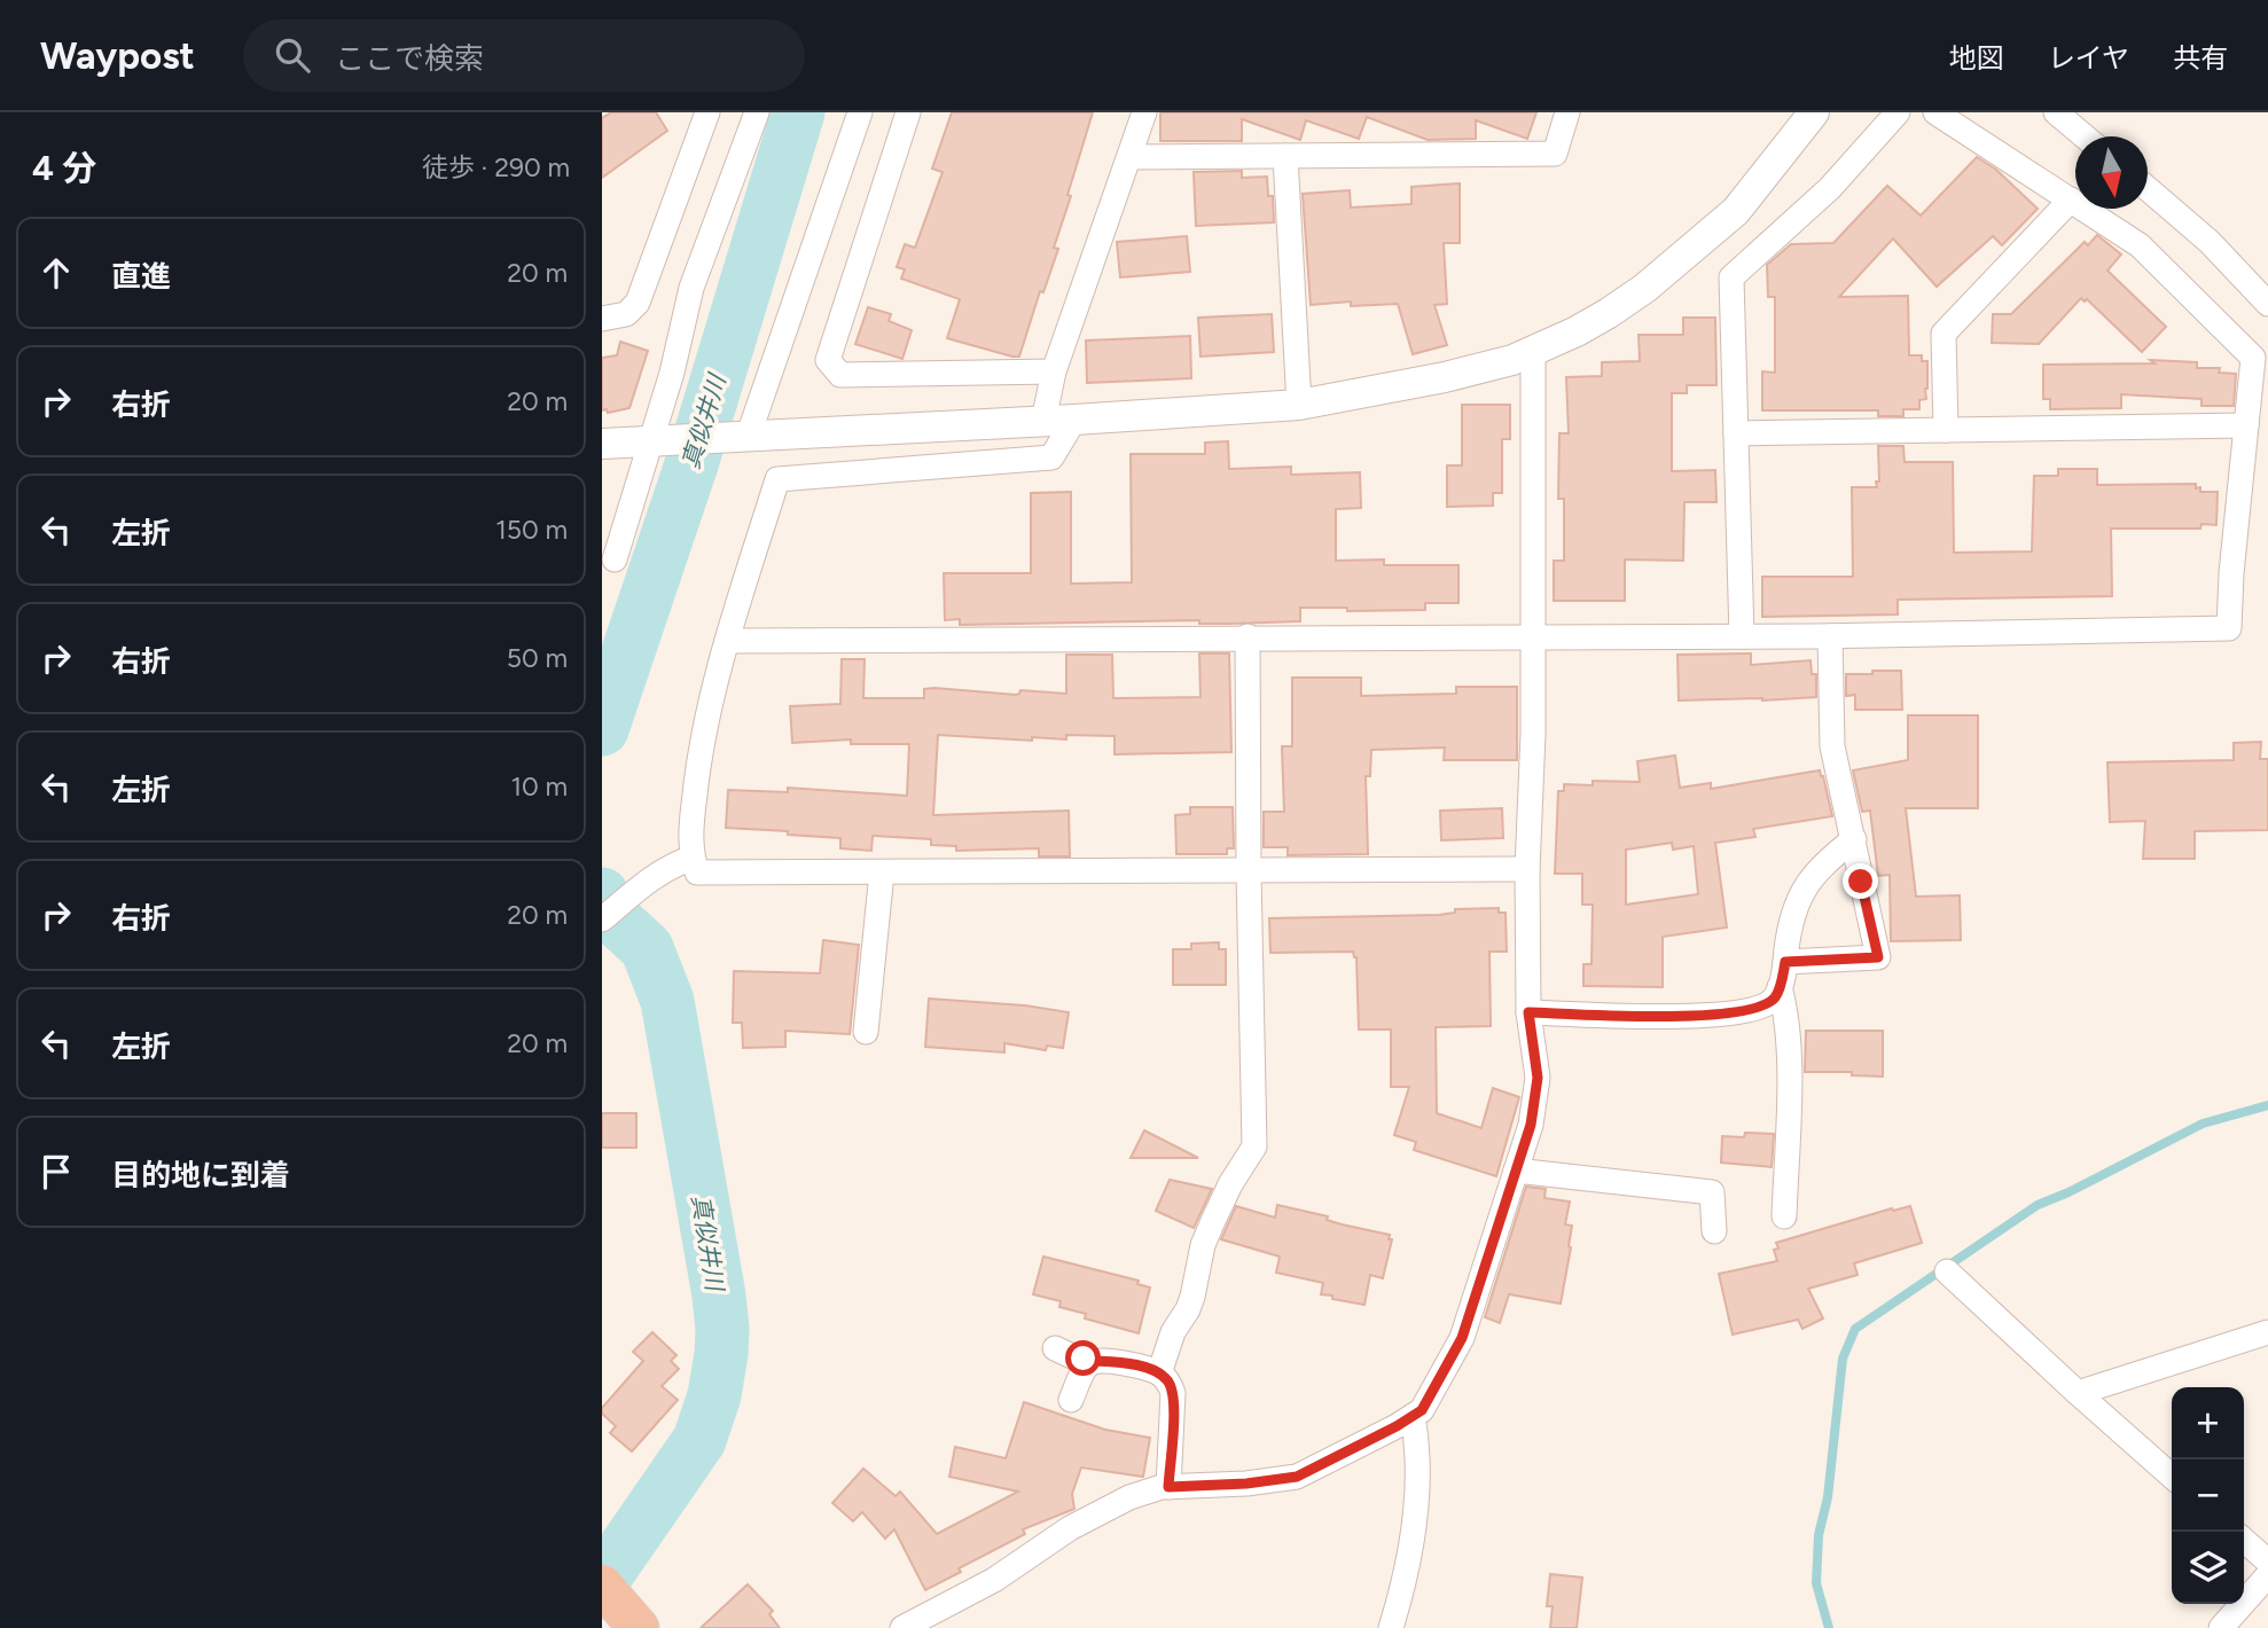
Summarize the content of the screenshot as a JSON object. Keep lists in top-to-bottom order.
{
  "water": ["真似井川"],
  "north": "bottom",
  "page": {
    "header": "Waypost",
    "search": "ここで検索",
    "nav": ["地図", "レイヤ", "共有"],
    "heading": ["4 分", "徒歩 · 290 m"],
    "list": [
      ["直進", "20 m"],
      ["右折", "20 m"],
      ["左折", "150 m"],
      ["右折", "50 m"],
      ["左折", "10 m"],
      ["右折", "20 m"],
      ["左折", "20 m"],
      "目的地に到着"
    ],
    "map_buttons": ["+", "−"]
  }
}
